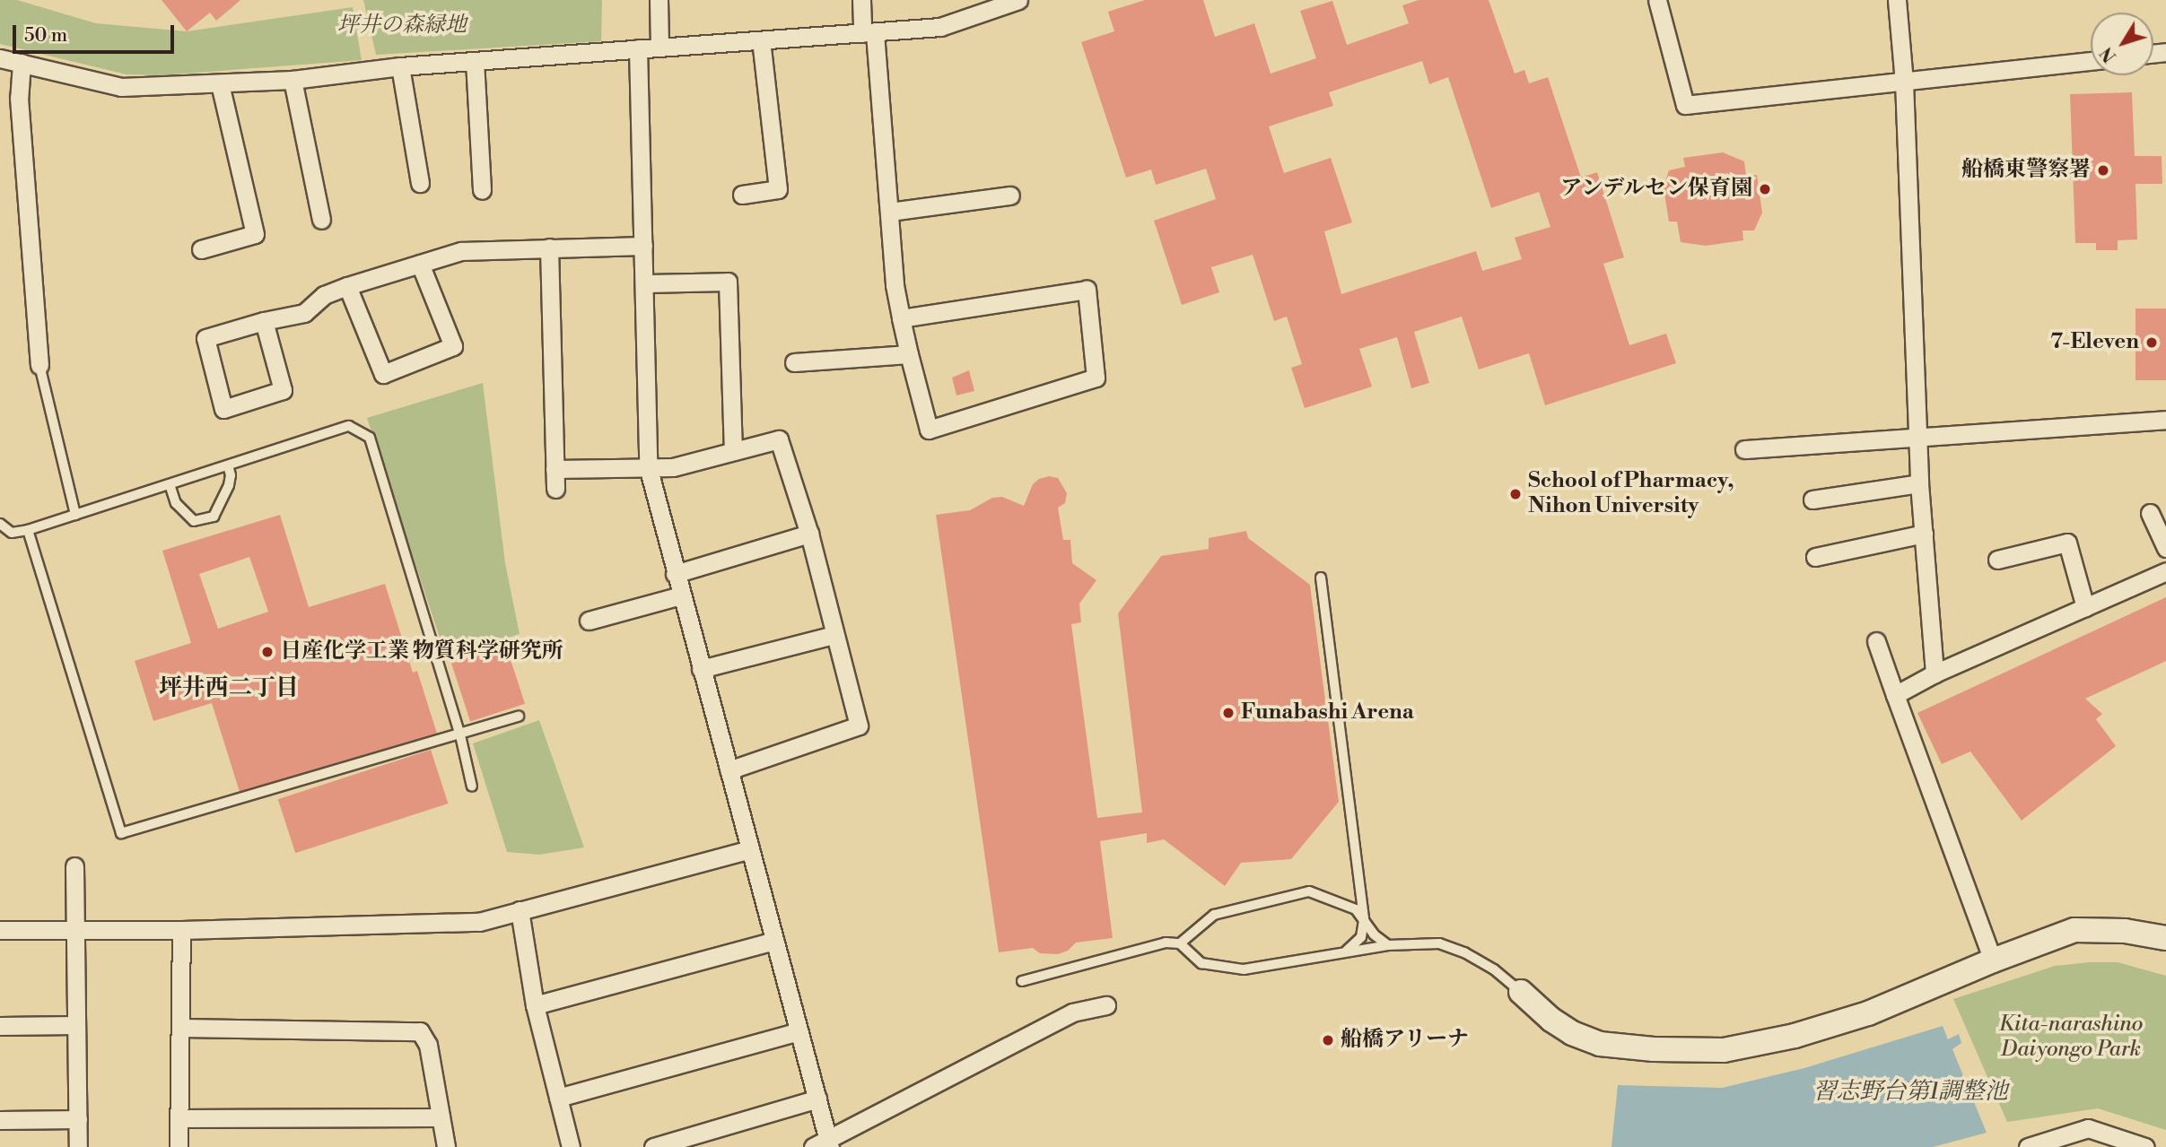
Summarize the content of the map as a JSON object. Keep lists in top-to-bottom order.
{
  "districts": ["坪井西二丁目"],
  "water": ["習志野台第1調整池"],
  "parks": ["坪井の森緑地", "Kita-narashino Daiyongo Park"],
  "places": [
    "船橋東警察署",
    "アンデルセン保育園",
    "7-Eleven",
    "School of Pharmacy, Nihon University",
    "日産化学工業 物質科学研究所",
    "Funabashi Arena",
    "船橋アリーナ"
  ],
  "scale_bar": "50 m",
  "north": "bottom left"
}
